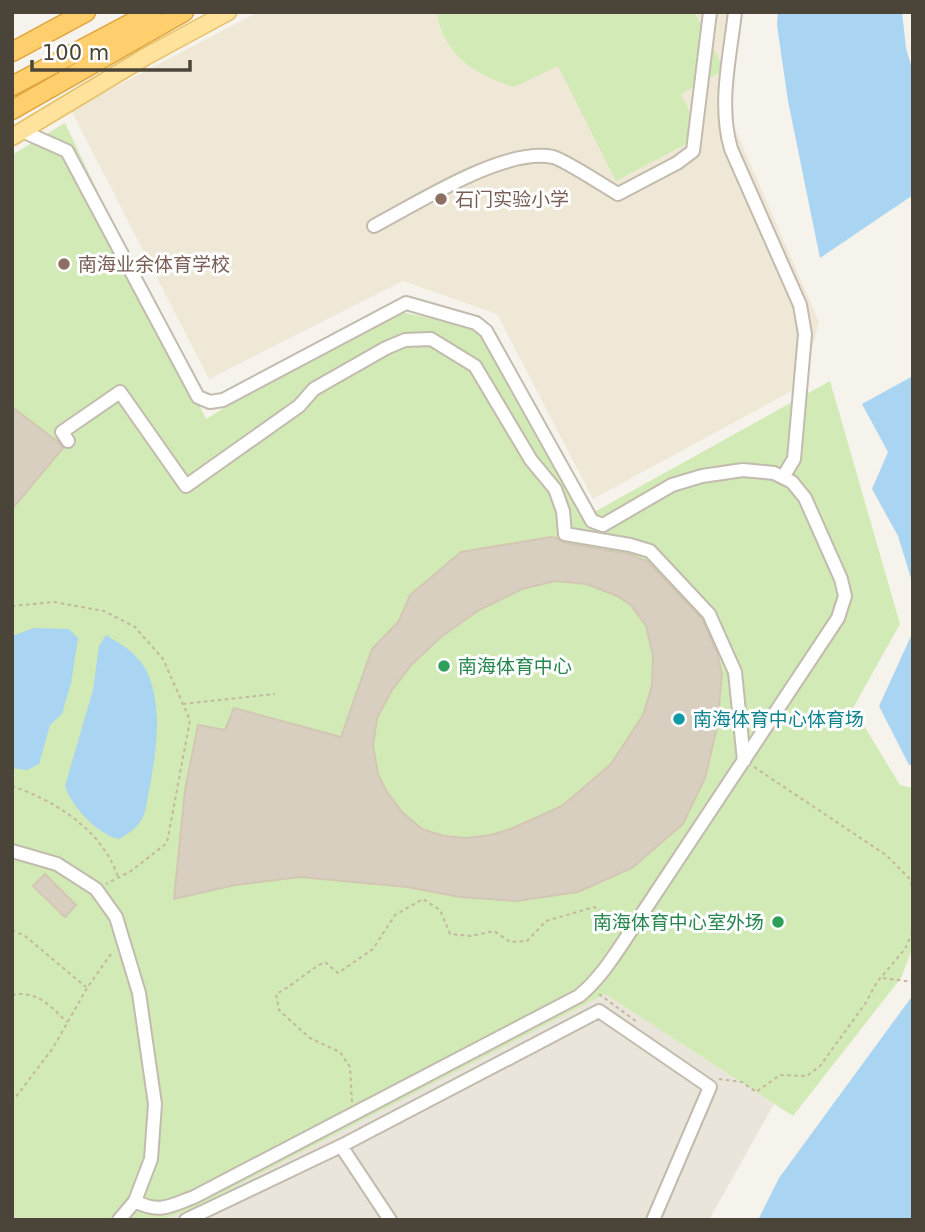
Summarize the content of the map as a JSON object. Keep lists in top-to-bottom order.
{
  "places": [
    "石门实验小学",
    "南海业余体育学校",
    "南海体育中心",
    "南海体育中心体育场",
    "南海体育中心室外场"
  ],
  "scale_bar": "100 m"
}
